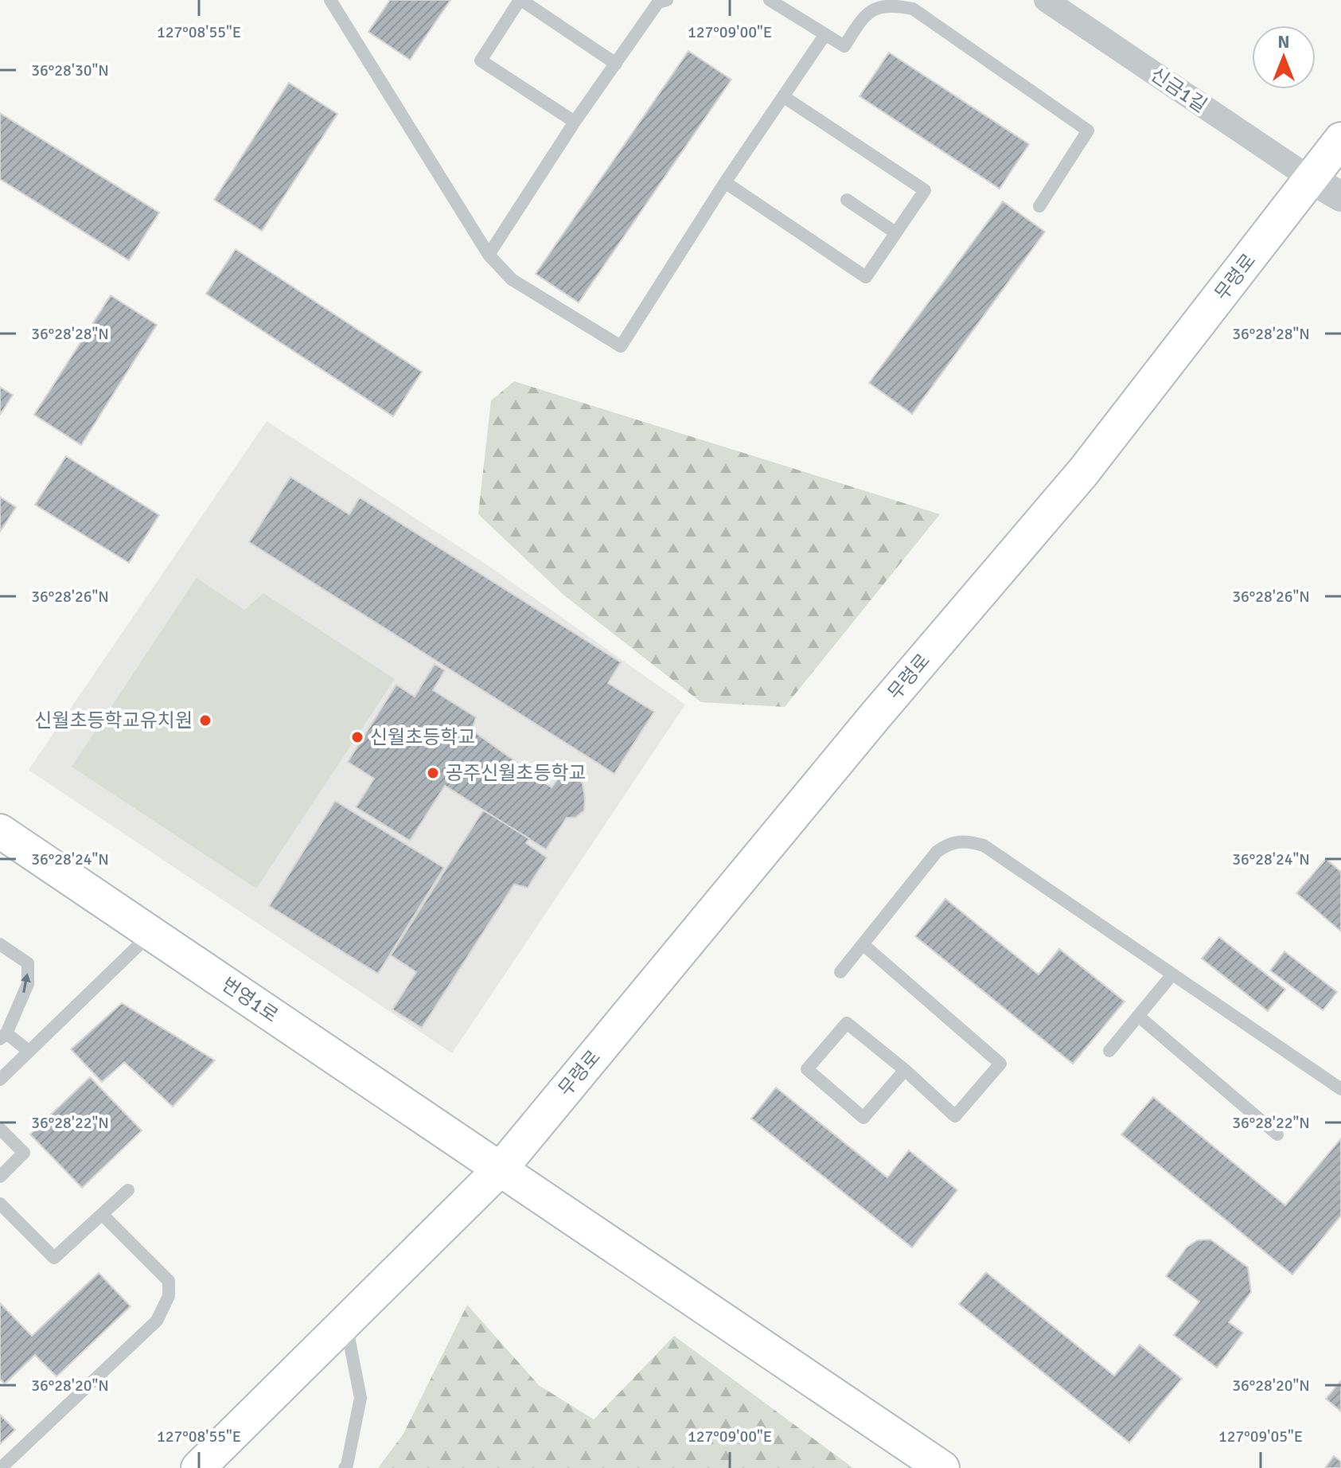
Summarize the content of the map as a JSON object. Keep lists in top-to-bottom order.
{
  "streets": {
    "main road": ["무령로", "번영1로"],
    "street": ["신금1길"]
  },
  "crossings": [
    ["신금1길", "무령로"],
    ["무령로", "번영1로"]
  ],
  "places": ["신월초등학교유치원", "신월초등학교", "공주신월초등학교"],
  "north": "top",
  "coordinates": [
    "127°08'55\"E",
    "127°09'00\"E",
    "36°28'30\"N",
    "36°28'28\"N",
    "36°28'26\"N",
    "36°28'24\"N",
    "36°28'22\"N",
    "36°28'20\"N",
    "127°09'05\"E"
  ]
}
